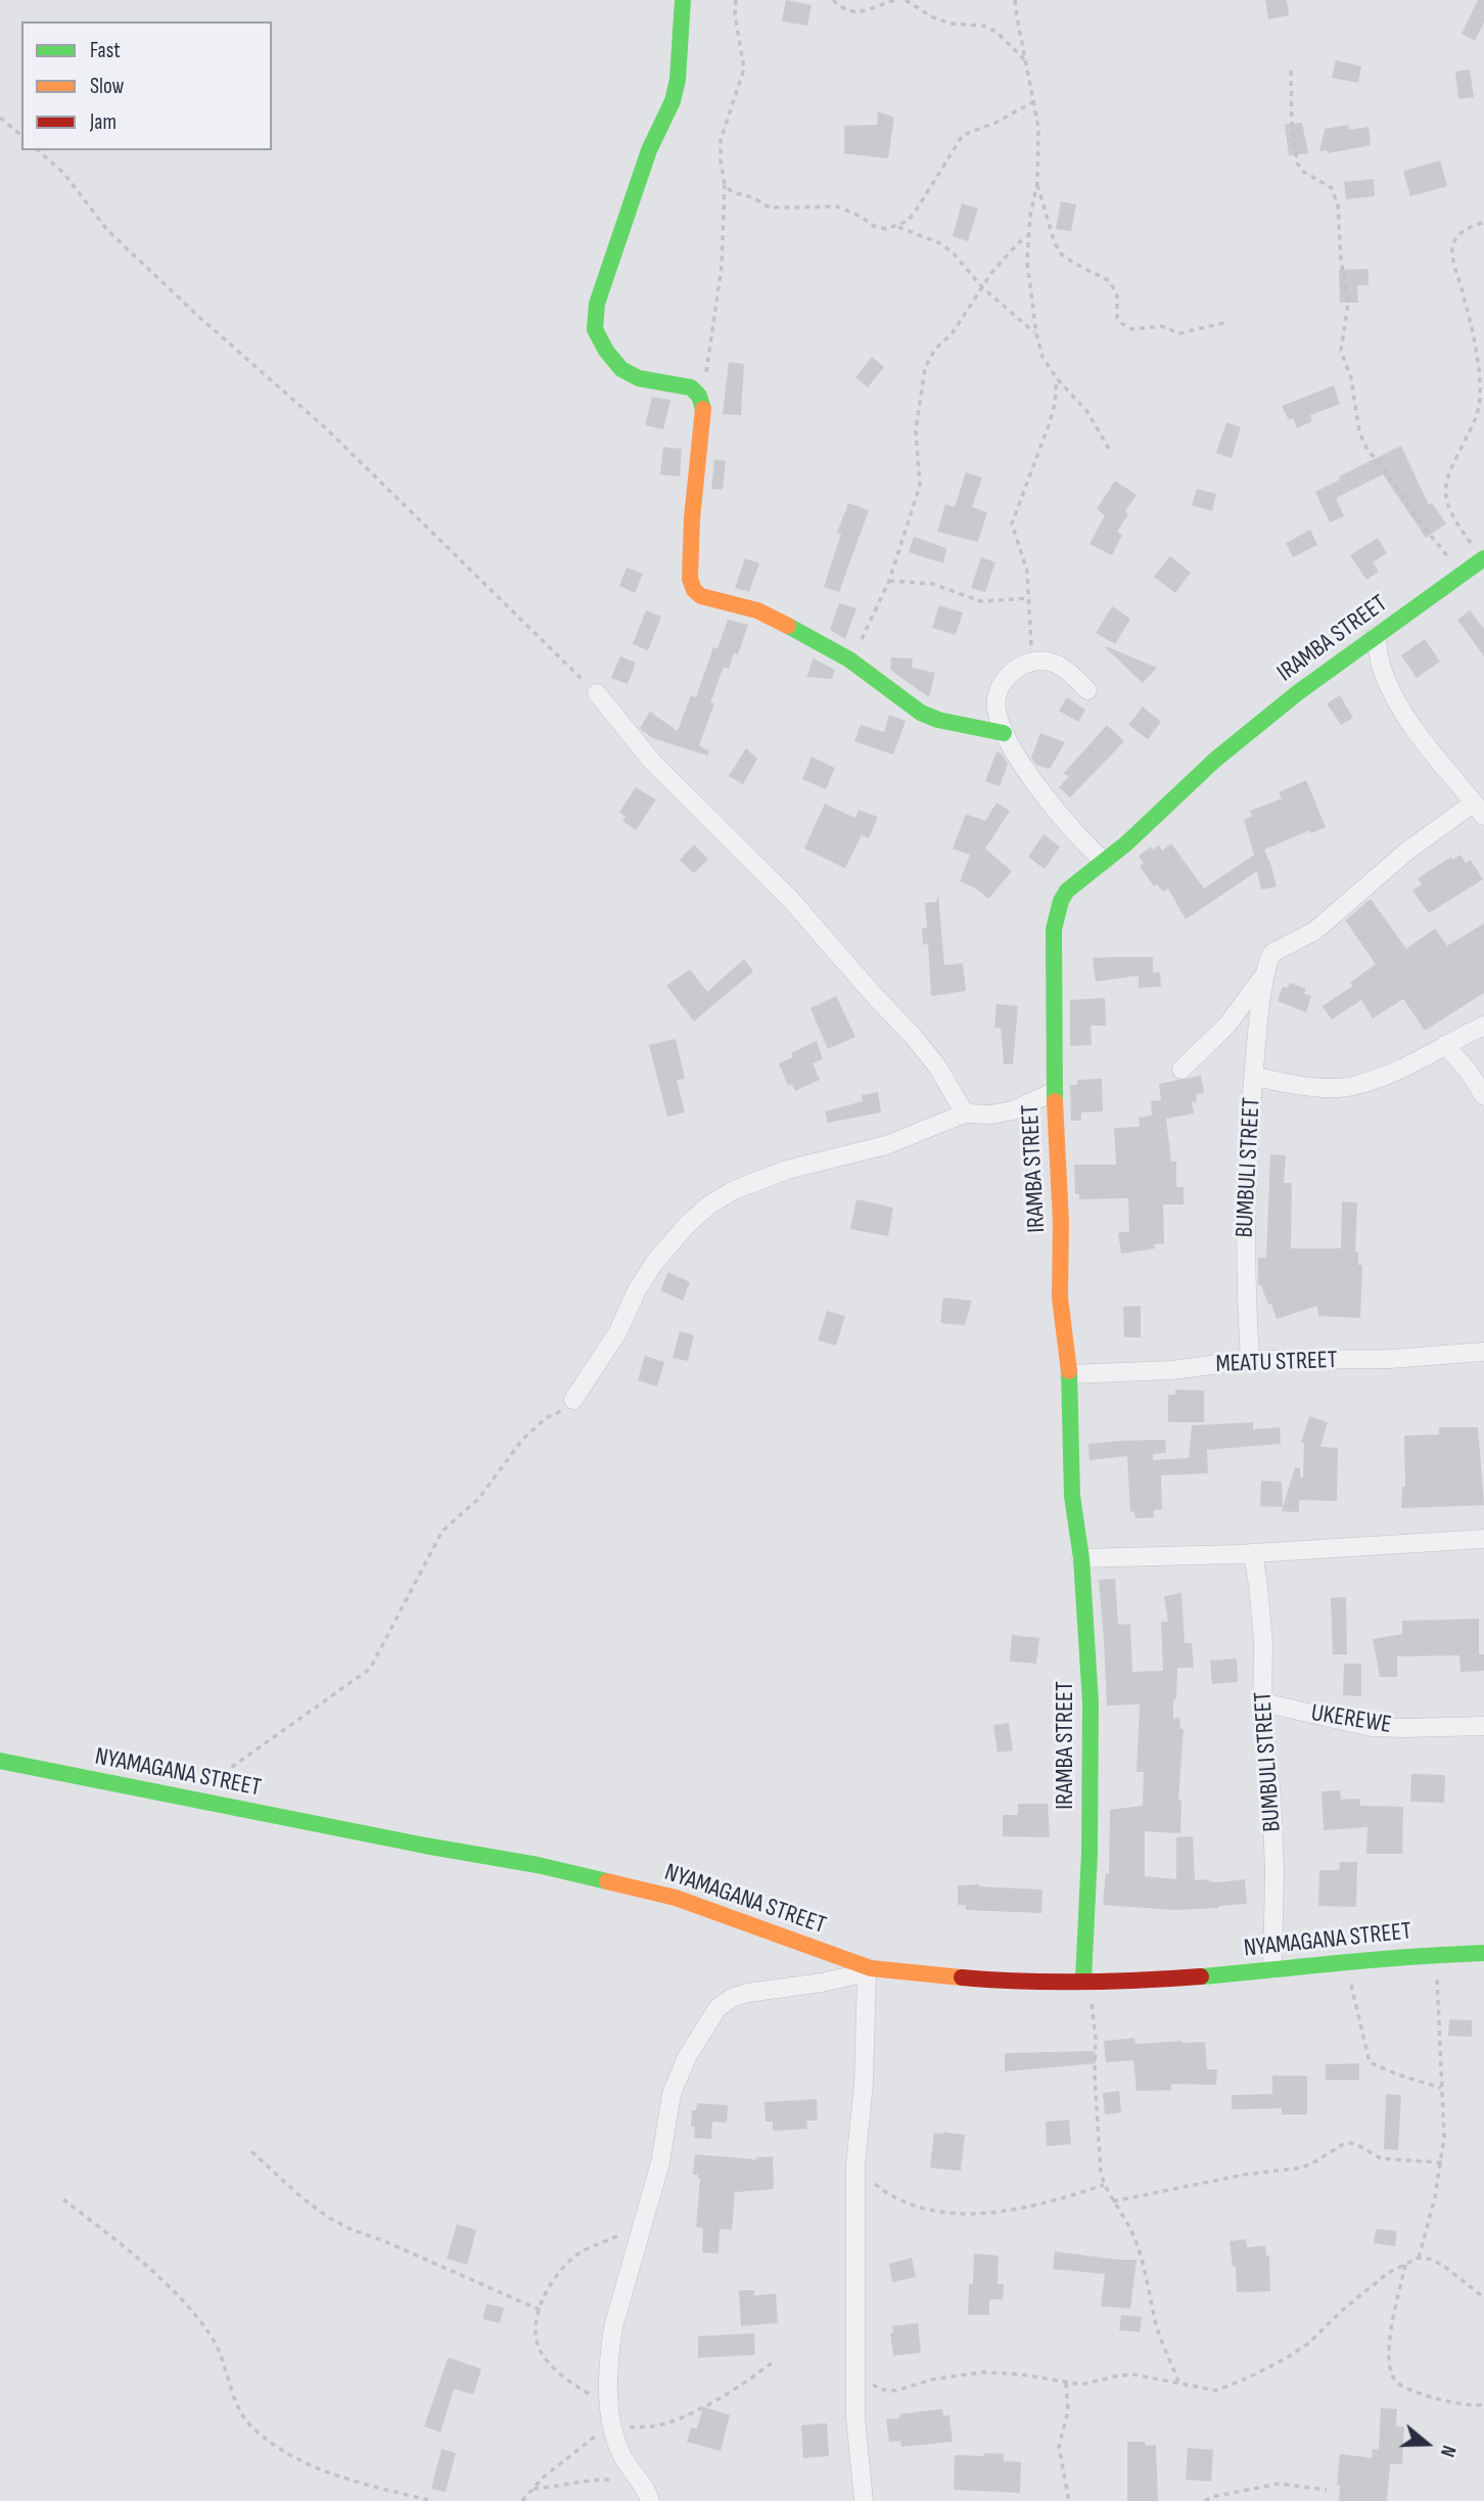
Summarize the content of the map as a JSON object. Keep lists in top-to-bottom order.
{
  "streets": {
    "street": [
      "IRAMBA STREET",
      "BUMBULI STREET",
      "MEATU STREET",
      "UKEREWE",
      "NYAMAGANA STREET"
    ]
  },
  "crossings": [
    ["IRAMBA STREET", "MEATU STREET"],
    ["IRAMBA STREET", "NYAMAGANA STREET"],
    ["BUMBULI STREET", "MEATU STREET"],
    ["BUMBULI STREET", "UKEREWE"],
    ["BUMBULI STREET", "NYAMAGANA STREET"]
  ],
  "legend": ["Fast", "Slow", "Jam"],
  "north": "right"
}
